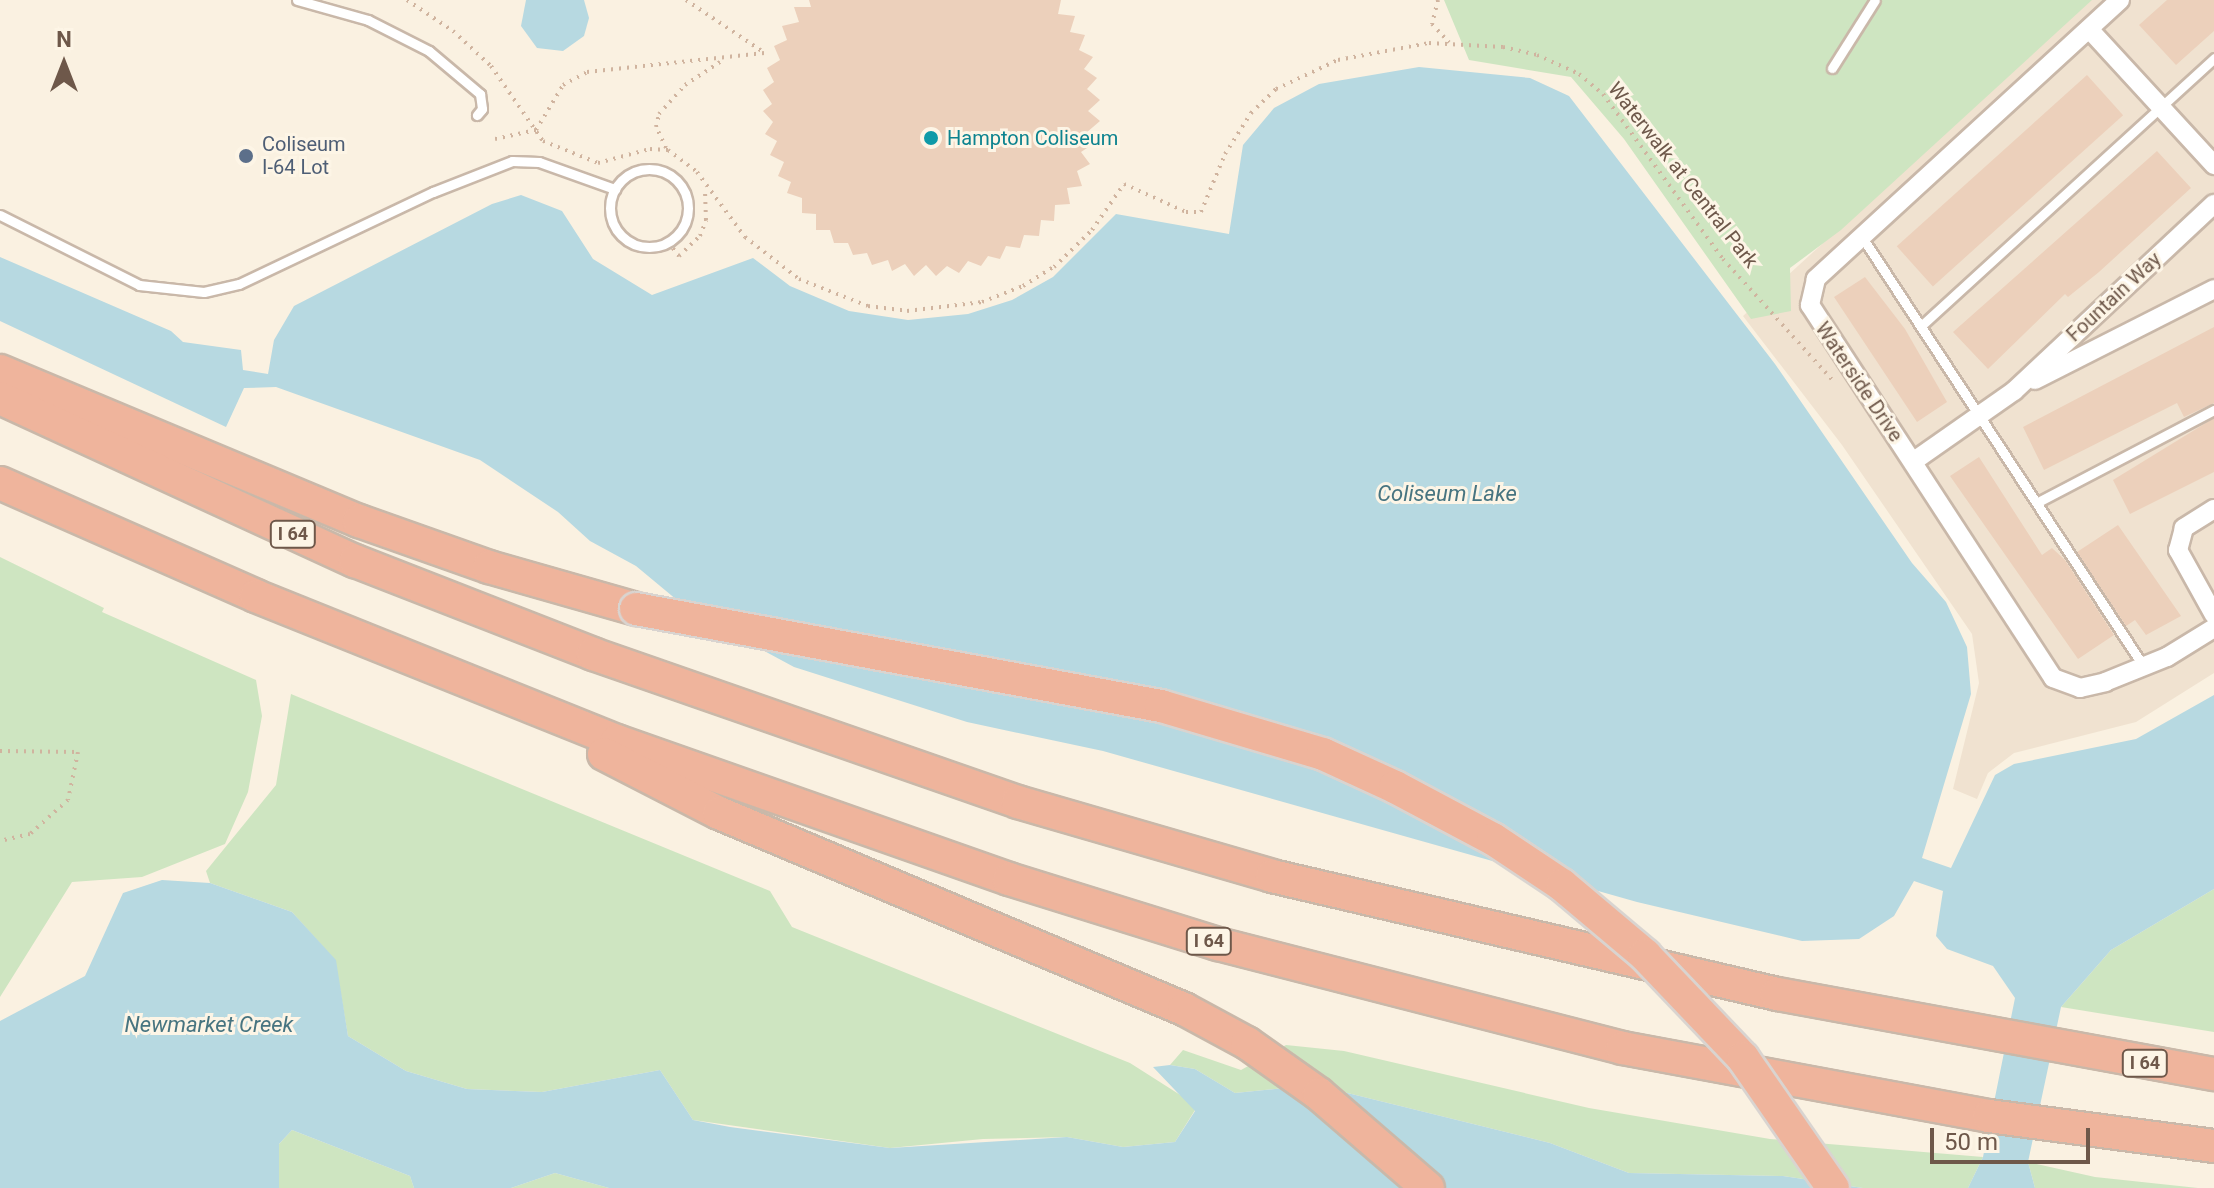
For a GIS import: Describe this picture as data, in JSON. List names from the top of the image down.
{
  "streets": {
    "highway": ["I 64"],
    "street": ["Fountain Way", "Waterside Drive"],
    "path": ["Waterwalk at Central Park"]
  },
  "crossings": [
    ["Fountain Way", "Waterside Drive"]
  ],
  "water": ["Coliseum Lake", "Newmarket Creek"],
  "places": ["Hampton Coliseum", "Coliseum I-64 Lot"],
  "scale_bar": "50 m",
  "north": "top"
}
